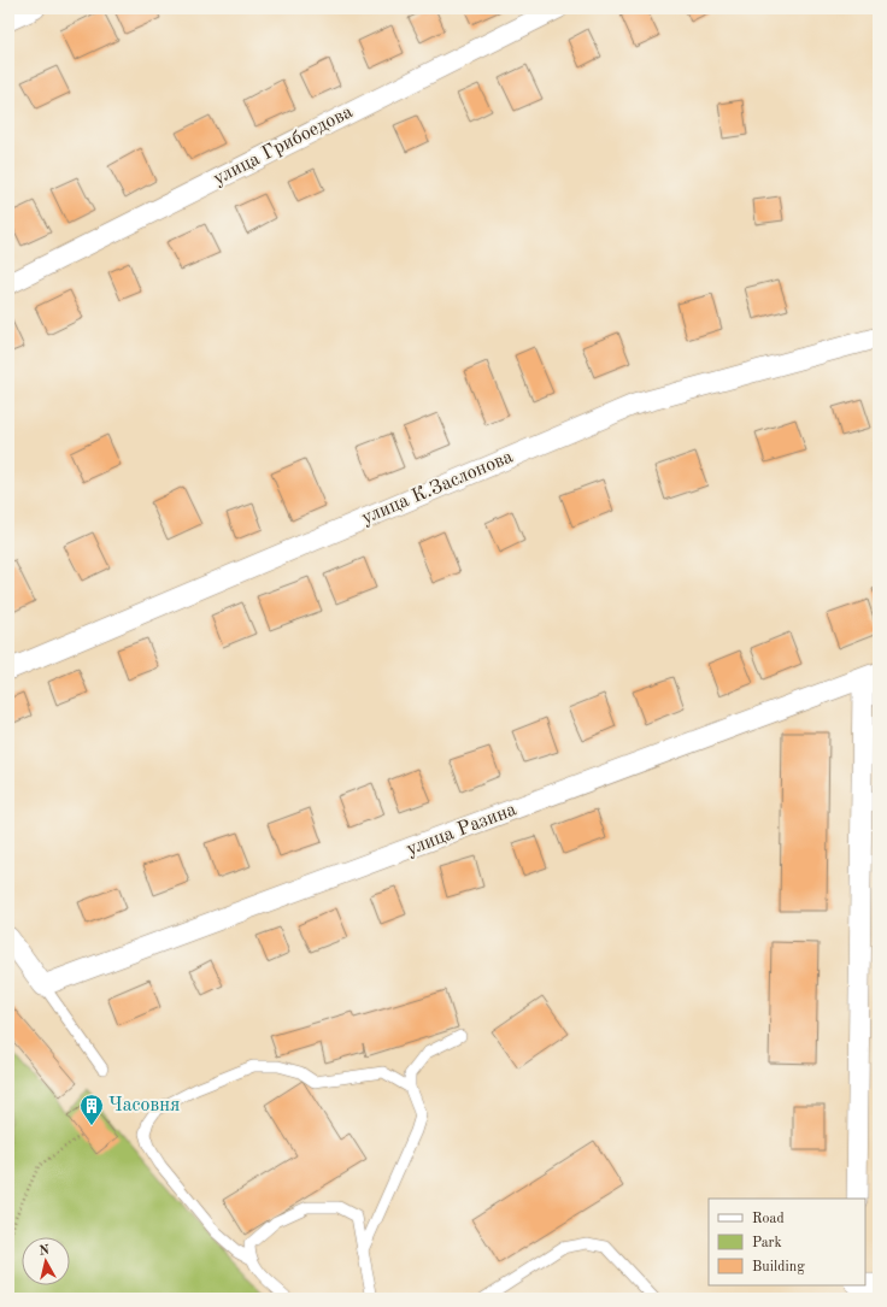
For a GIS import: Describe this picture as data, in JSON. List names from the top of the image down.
{
  "streets": {
    "street": ["улица Грибоедова", "улица К.Заслонова", "улица Разина"]
  },
  "places": {
    "building": ["Часовня"]
  },
  "legend": ["Road", "Park", "Building"],
  "north": "top"
}
